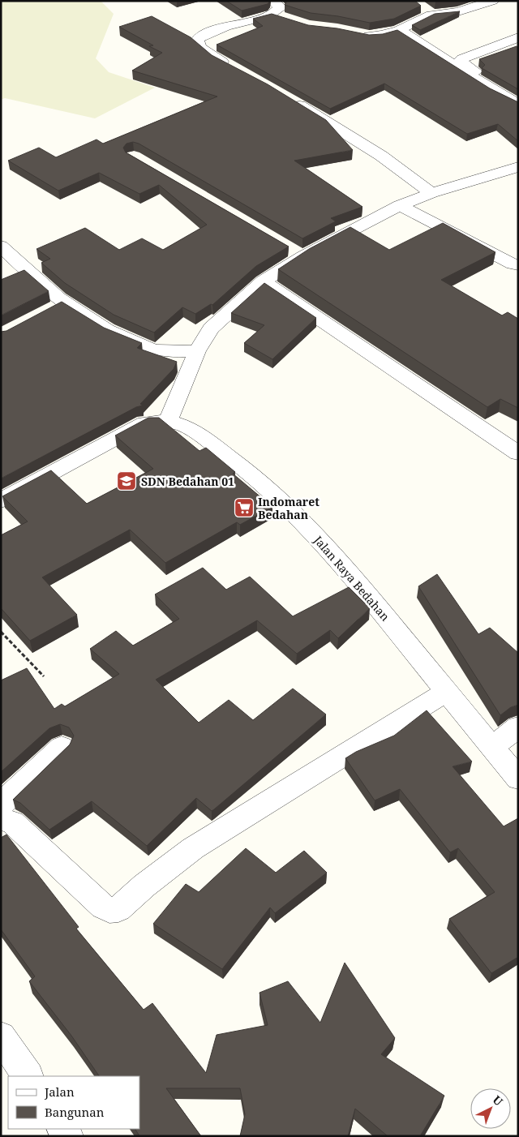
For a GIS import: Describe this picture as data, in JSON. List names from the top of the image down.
{
  "streets": {
    "street": ["Jalan Raya Bedahan"]
  },
  "places": {
    "school or university": ["SDN Bedahan 01"],
    "supermarket": ["Indomaret Bedahan"]
  },
  "legend": ["Jalan", "Bangunan"],
  "north": "top right"
}
